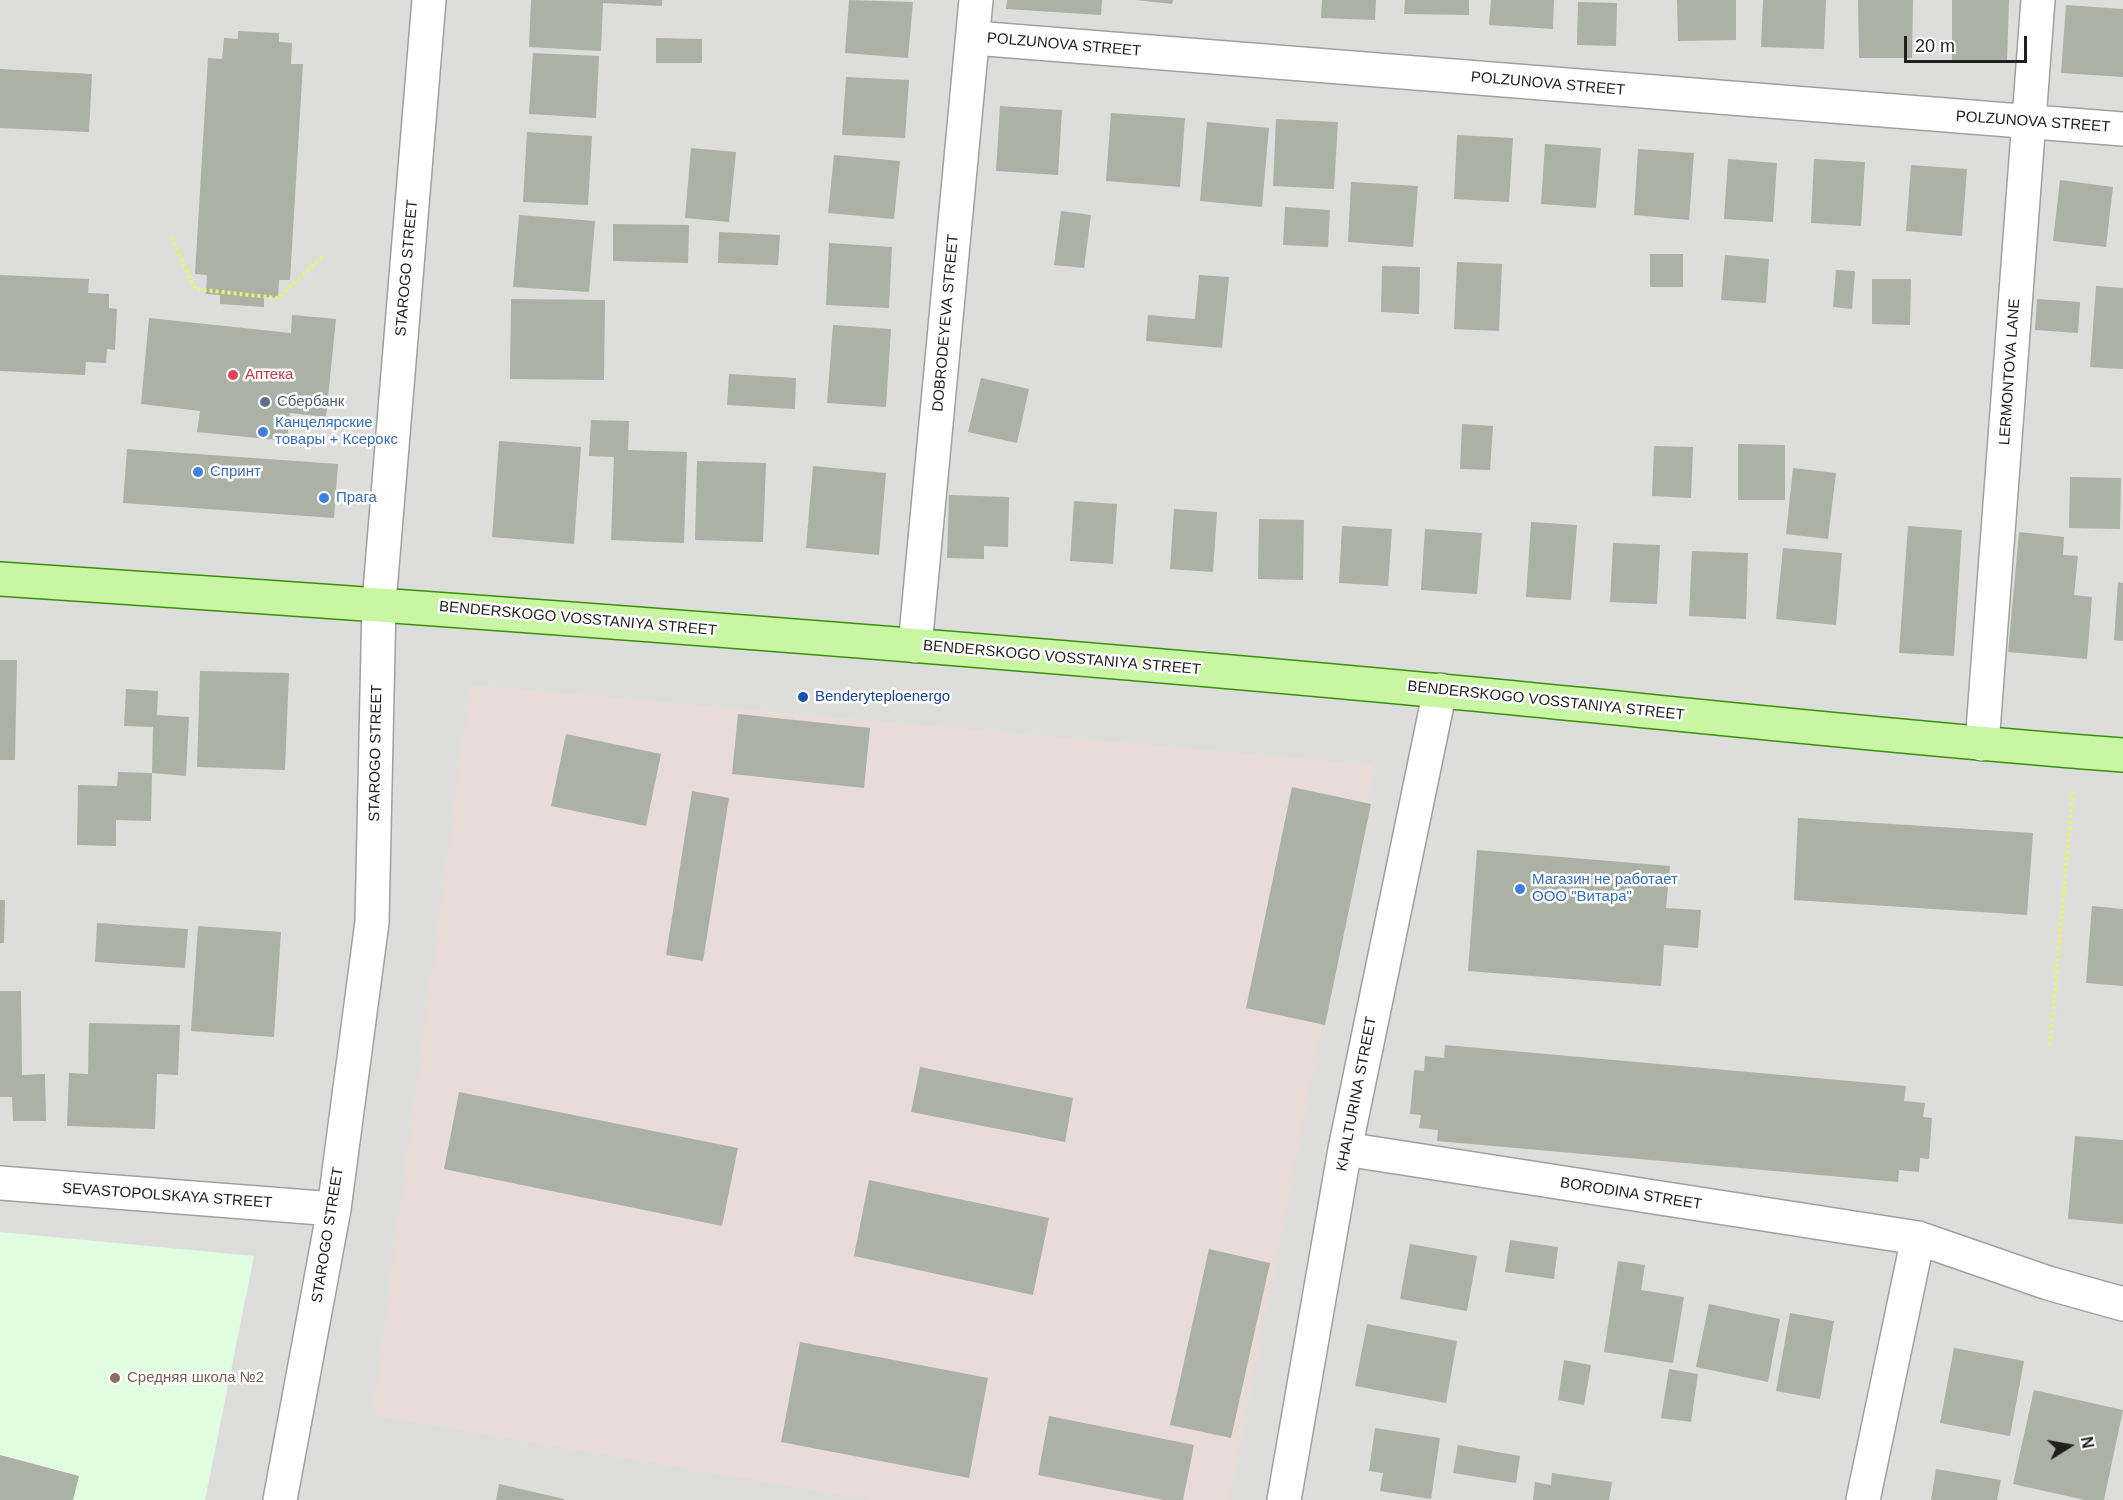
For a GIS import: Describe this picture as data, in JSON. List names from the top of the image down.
{
  "streets": {
    "main road": ["BENDERSKOGO VOSSTANIYA STREET"],
    "street": [
      "POLZUNOVA STREET",
      "STAROGO STREET",
      "DOBRODEYEVA STREET",
      "LERMONTOVA LANE",
      "KHALTURINA STREET",
      "BORODINA STREET",
      "SEVASTOPOLSKAYA STREET"
    ]
  },
  "crossings": [
    ["POLZUNOVA STREET", "DOBRODEYEVA STREET"],
    ["POLZUNOVA STREET", "LERMONTOVA LANE"],
    ["STAROGO STREET", "BENDERSKOGO VOSSTANIYA STREET"],
    ["STAROGO STREET", "SEVASTOPOLSKAYA STREET"],
    ["DOBRODEYEVA STREET", "BENDERSKOGO VOSSTANIYA STREET"],
    ["LERMONTOVA LANE", "BENDERSKOGO VOSSTANIYA STREET"],
    ["BENDERSKOGO VOSSTANIYA STREET", "KHALTURINA STREET"],
    ["KHALTURINA STREET", "BORODINA STREET"]
  ],
  "places": [
    "Аптека",
    "Сбербанк",
    "Канцелярские товары + Ксерокс",
    "Спринт",
    "Прага",
    "Benderyteploenergo",
    "Магазин не работает ООО \"Витара\"",
    "Средняя школа №2"
  ],
  "scale_bar": "20 m",
  "north": "right"
}
